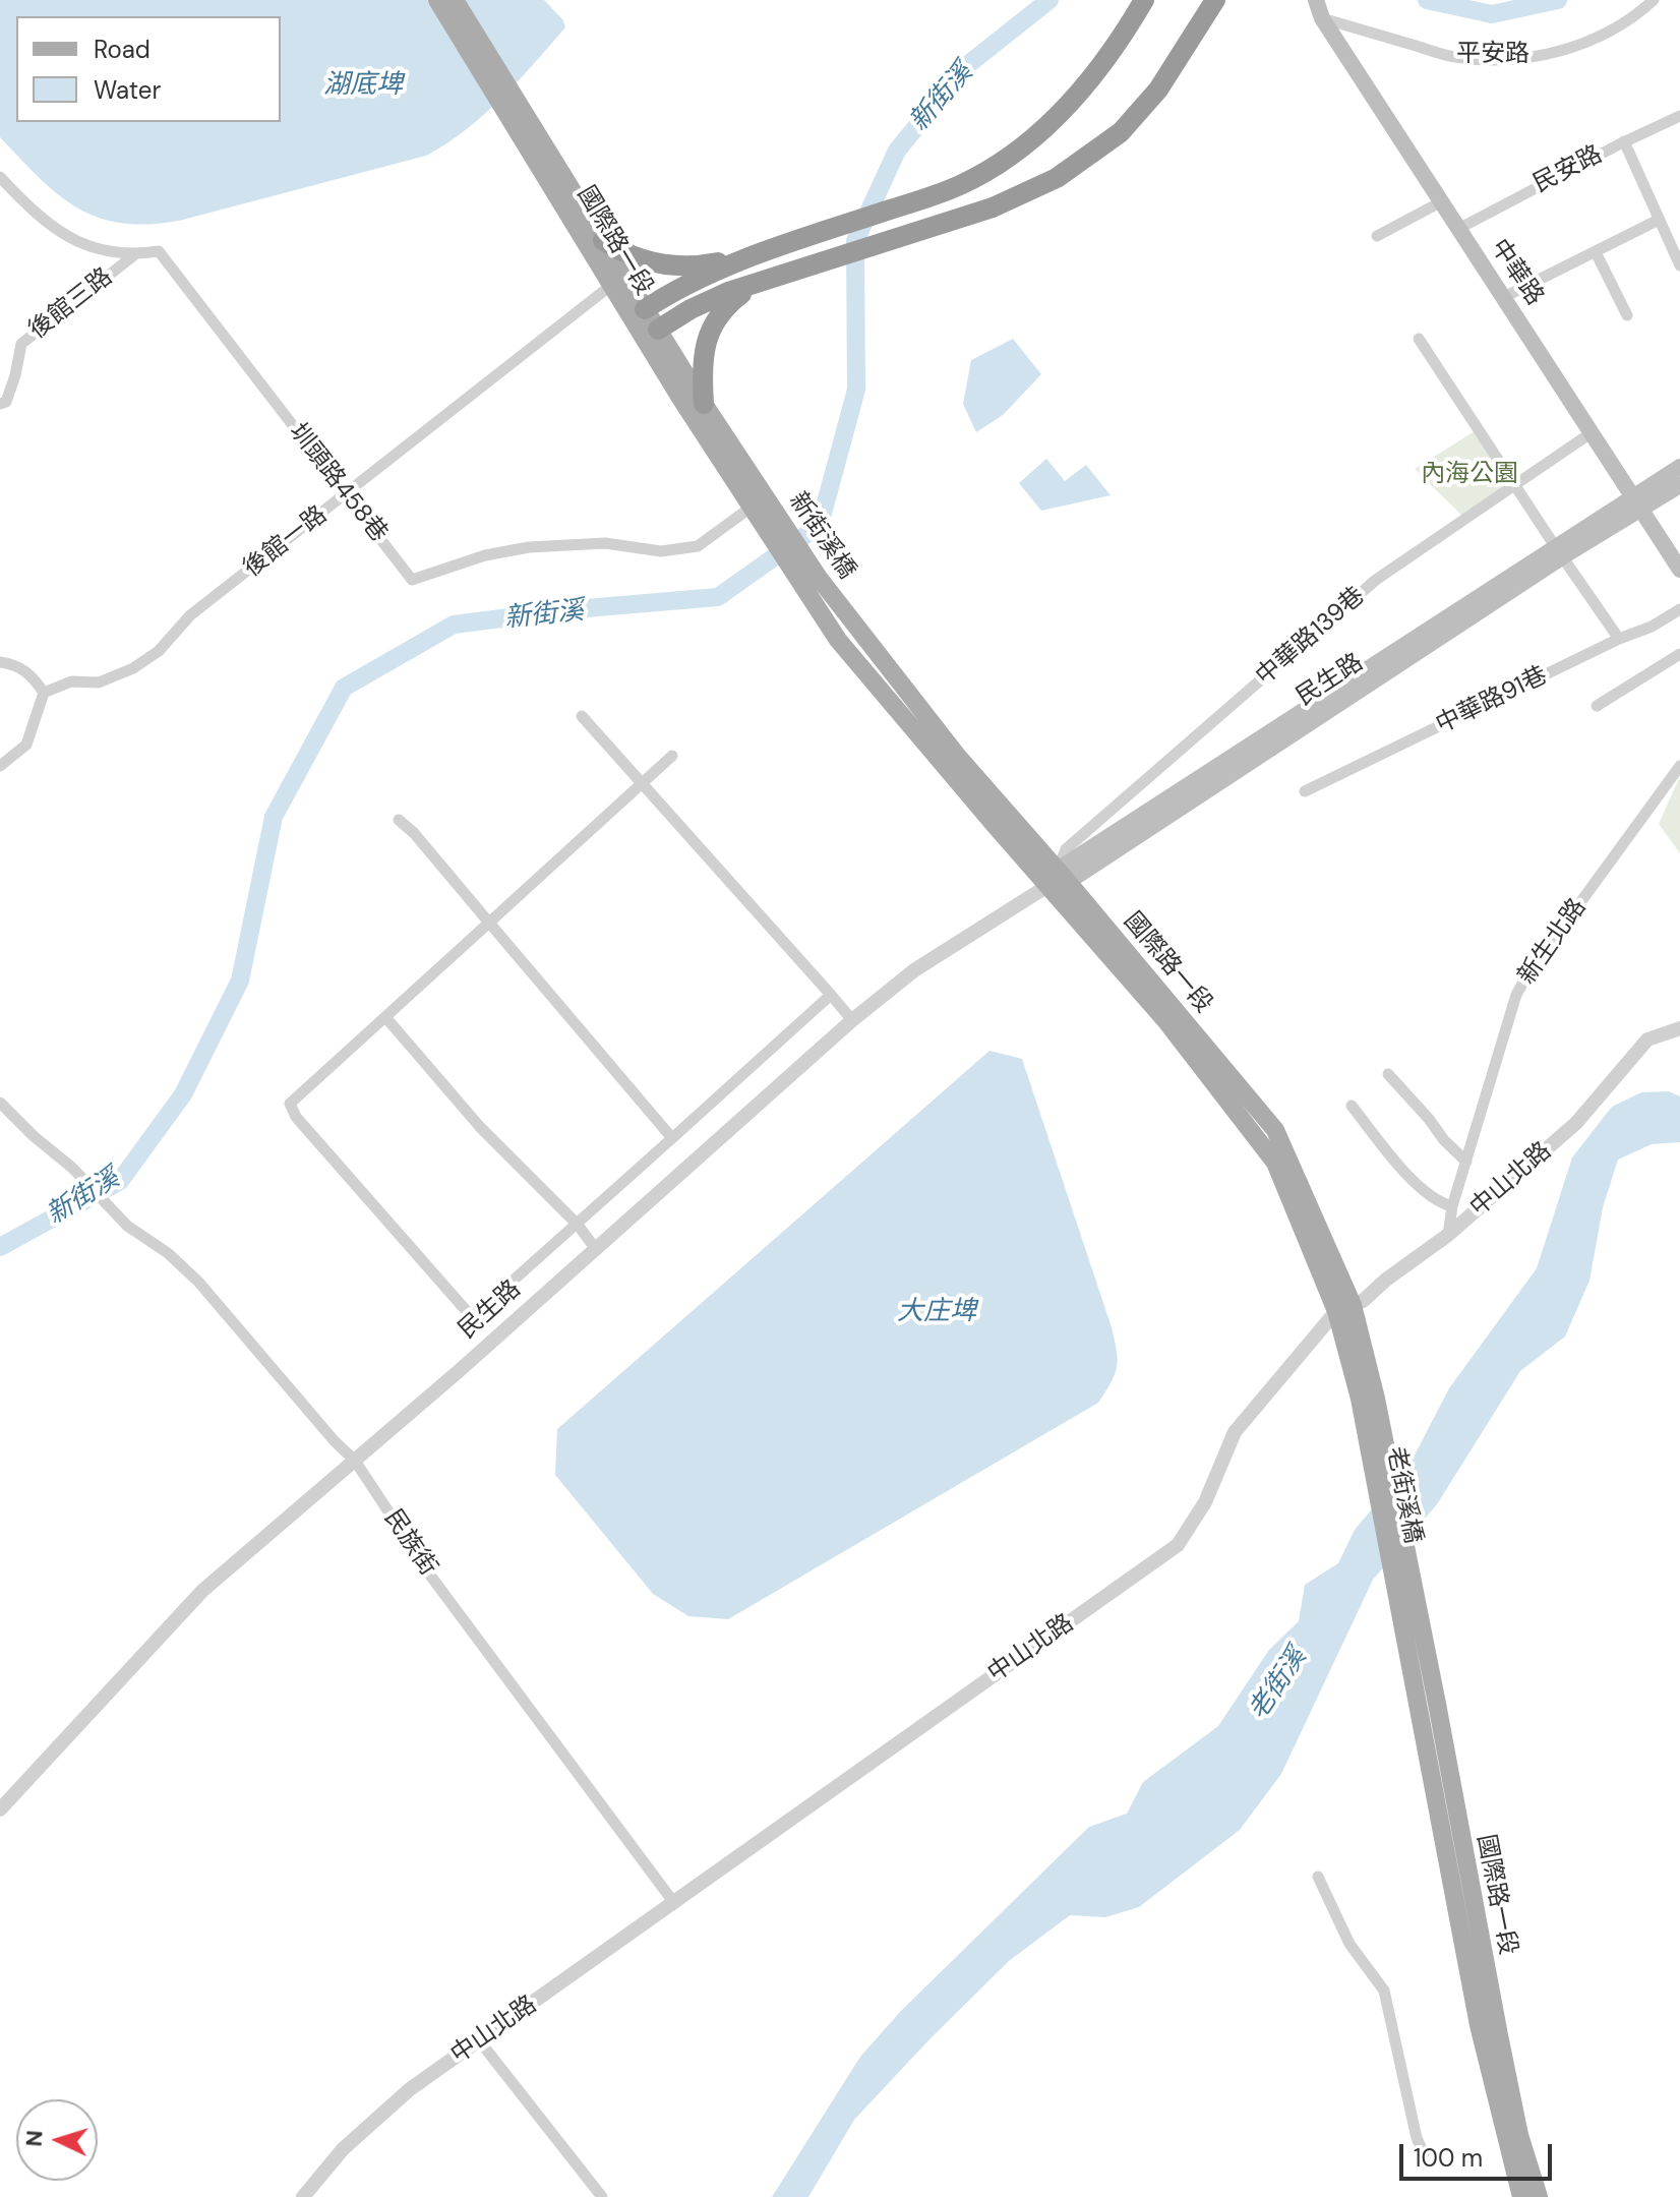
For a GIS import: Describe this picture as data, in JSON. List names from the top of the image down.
{
  "streets": {
    "main road": [
      "國際路一段",
      "中華路",
      "新街溪橋",
      "民生路",
      "老街溪橋"
    ],
    "street": [
      "平安路",
      "民安路",
      "後館三路",
      "圳頭路458巷",
      "後館一路",
      "中華路139巷",
      "中華路91巷",
      "新生北路",
      "中山北路",
      "民族街"
    ]
  },
  "crossings": [
    ["平安路", "中華路"],
    ["民安路", "中華路"],
    ["國際路一段", "圳頭路458巷"],
    ["國際路一段", "新街溪橋"],
    ["國際路一段", "後館一路"],
    ["國際路一段", "中華路139巷"],
    ["國際路一段", "民生路"],
    ["國際路一段", "中山北路"],
    ["國際路一段", "老街溪橋"],
    ["中華路", "中華路139巷"],
    ["中華路", "民生路"],
    ["後館三路", "圳頭路458巷"],
    ["圳頭路458巷", "新街溪橋"],
    ["圳頭路458巷", "後館一路"],
    ["中華路139巷", "民生路"],
    ["民生路", "民族街"],
    ["新生北路", "中山北路"],
    ["中山北路", "民族街"]
  ],
  "water": [
    "湖底埤",
    "新街溪",
    "大庄埤",
    "老街溪"
  ],
  "parks": ["內海公園"],
  "legend": ["Road", "Water"],
  "scale_bar": "100 m",
  "north": "left"
}
